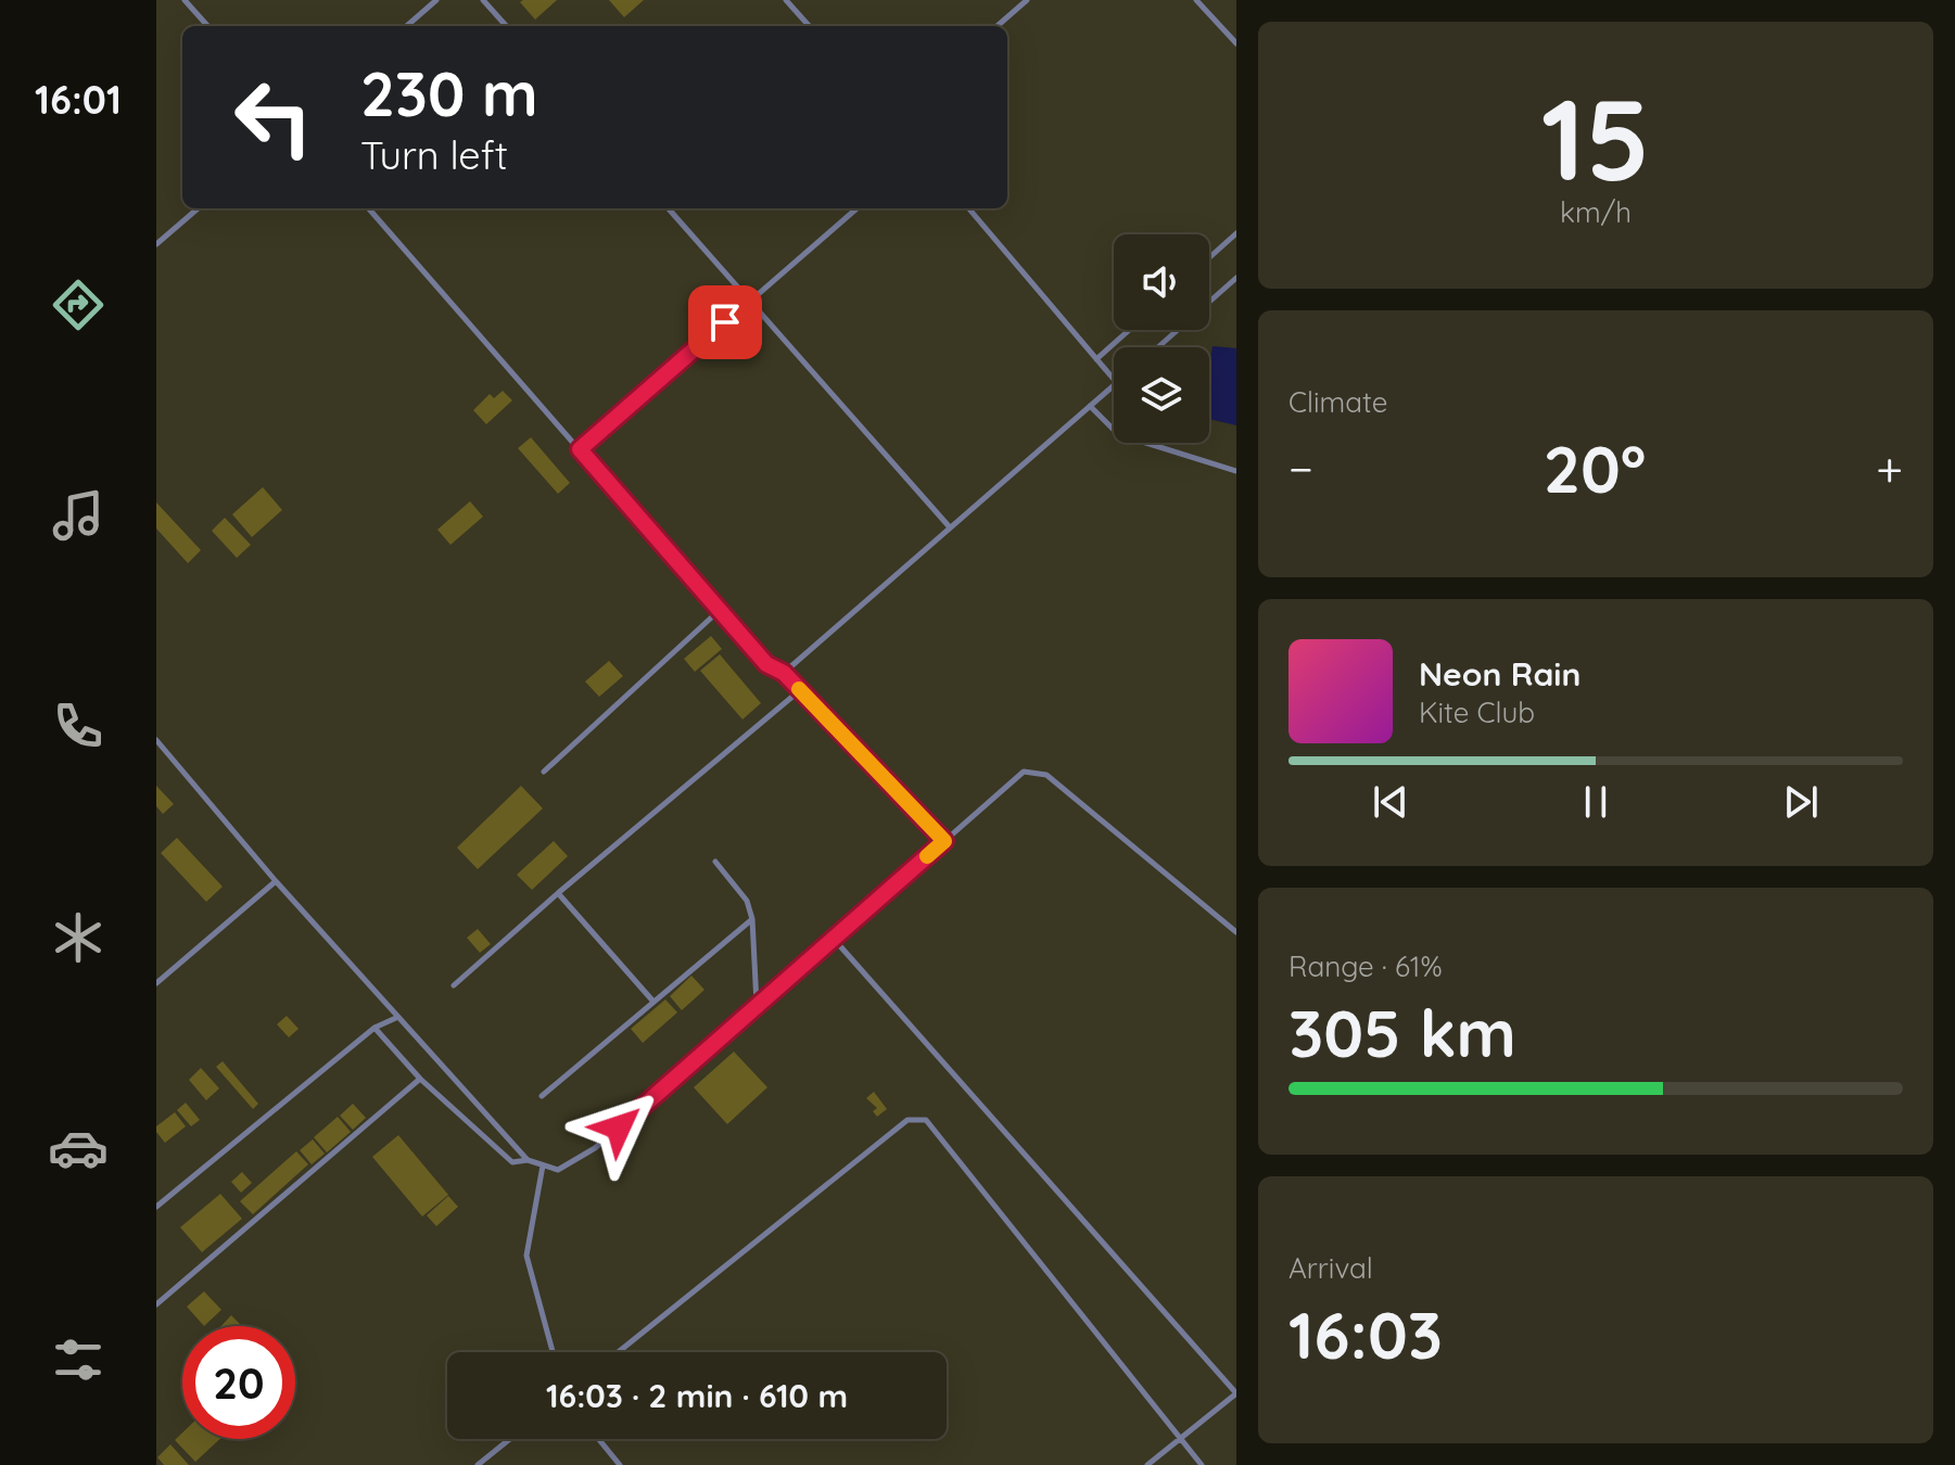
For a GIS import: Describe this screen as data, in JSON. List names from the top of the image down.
{
  "page": {
    "tabs": "16:01",
    "tile": [
      ["15", "km/h"],
      "Climate",
      ["Range · 61%", "305 km"],
      ["Arrival", "16:03"]
    ],
    "turn": ["230 m", "Turn left"],
    "heat": ["−", "20°", "+"],
    "song": ["Neon Rain", "Kite Club"],
    "limit": "20",
    "trip": "16:03 · 2 min · 610 m"
  }
}
